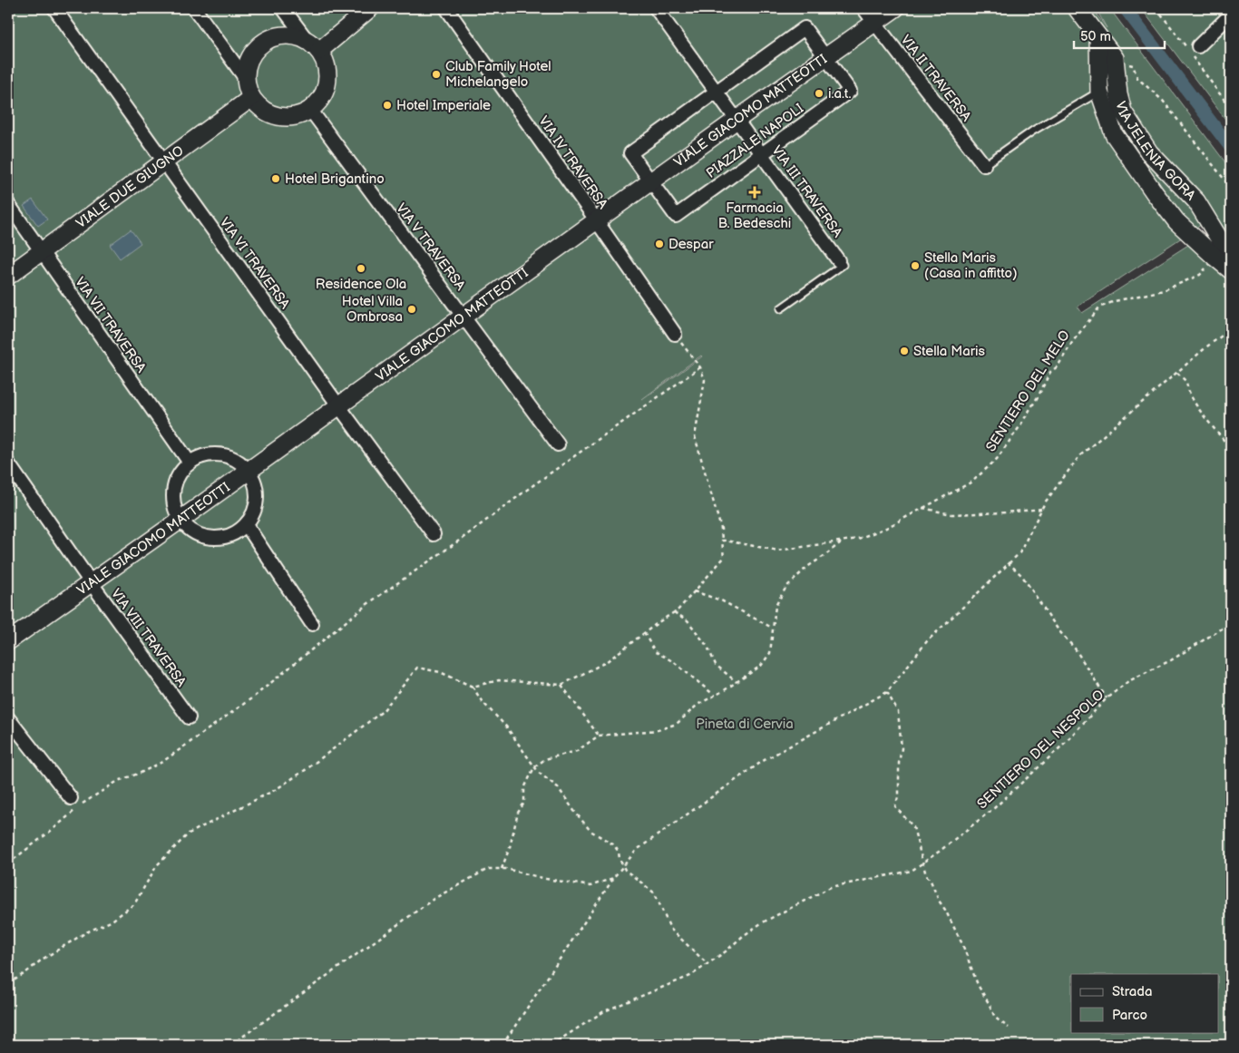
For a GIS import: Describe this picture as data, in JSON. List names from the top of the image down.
{
  "streets": {
    "street": [
      "VIA II TRAVERSA",
      "VIALE GIACOMO MATTEOTTI",
      "PIAZZALE NAPOLI",
      "VIA JELENIA GORA",
      "VIA IV TRAVERSA",
      "VIALE DUE GIUGNO",
      "VIA III TRAVERSA",
      "VIA V TRAVERSA",
      "VIA VI TRAVERSA",
      "VIA VII TRAVERSA",
      "VIA VIII TRAVERSA"
    ],
    "path": ["SENTIERO DEL MELO", "SENTIERO DEL NESPOLO"]
  },
  "crossings": [
    ["VIA II TRAVERSA", "VIALE GIACOMO MATTEOTTI"],
    ["VIALE GIACOMO MATTEOTTI", "PIAZZALE NAPOLI"],
    ["VIALE GIACOMO MATTEOTTI", "VIA IV TRAVERSA"],
    ["VIALE GIACOMO MATTEOTTI", "VIA III TRAVERSA"],
    ["VIALE GIACOMO MATTEOTTI", "VIA V TRAVERSA"],
    ["VIALE GIACOMO MATTEOTTI", "VIA VI TRAVERSA"],
    ["VIALE GIACOMO MATTEOTTI", "VIA VIII TRAVERSA"],
    ["PIAZZALE NAPOLI", "VIA III TRAVERSA"],
    ["VIA JELENIA GORA", "SENTIERO DEL MELO"],
    ["VIALE DUE GIUGNO", "VIA V TRAVERSA"],
    ["VIALE DUE GIUGNO", "VIA VI TRAVERSA"],
    ["VIALE DUE GIUGNO", "VIA VII TRAVERSA"]
  ],
  "parks": ["Pineta di Cervia"],
  "places": {
    "other": [
      "Club Family Hotel Michelangelo",
      "i.a.t.",
      "Hotel Imperiale",
      "Hotel Brigantino",
      "Despar",
      "Stella Maris (Casa in affitto)",
      "Residence Ola",
      "Hotel Villa Ombrosa",
      "Stella Maris"
    ],
    "health": ["Farmacia B. Bedeschi"]
  },
  "legend": ["Strada", "Parco"],
  "scale_bar": "50 m"
}
